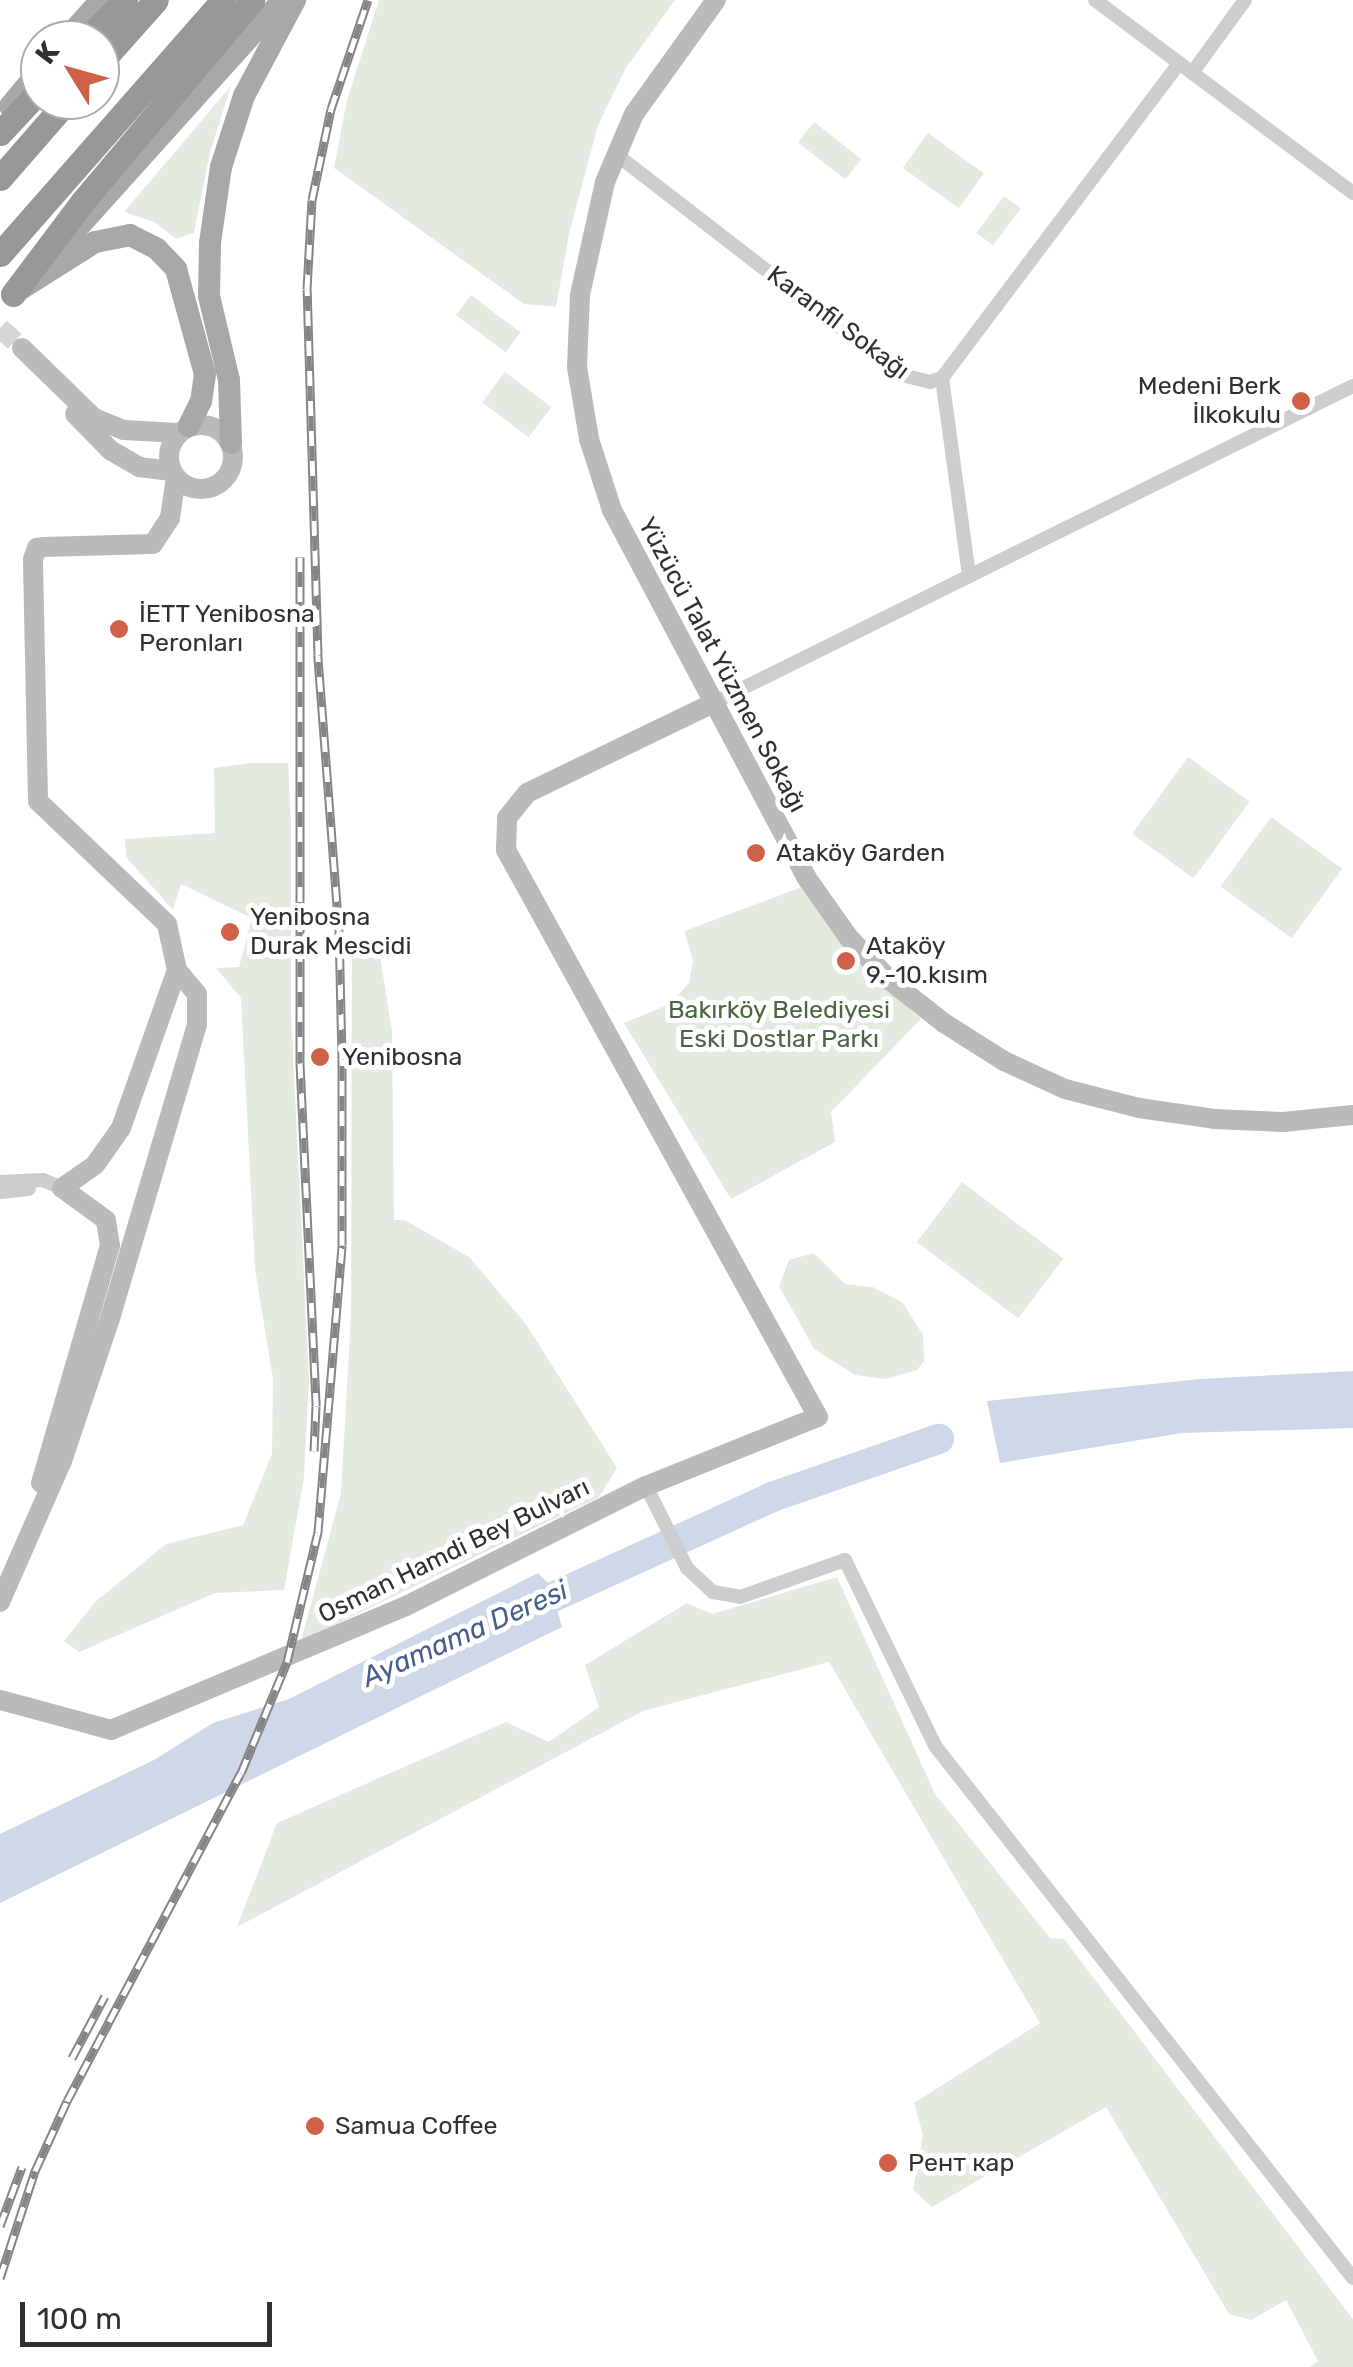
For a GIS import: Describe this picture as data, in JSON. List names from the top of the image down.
{
  "streets": {
    "street": ["Karanfil Sokağı", "Yüzücü Talat Yüzmen Sokağı", "Osman Hamdi Bey Bulvarı"]
  },
  "crossings": [
    ["Karanfil Sokağı", "Yüzücü Talat Yüzmen Sokağı"],
    ["Yüzücü Talat Yüzmen Sokağı", "Osman Hamdi Bey Bulvarı"]
  ],
  "water": ["Ayamama Deresi"],
  "parks": ["Bakırköy Belediyesi Eski Dostlar Parkı"],
  "places": [
    "Medeni Berk İlkokulu",
    "İETT Yenibosna Peronları",
    "Ataköy Garden",
    "Yenibosna Durak Mescidi",
    "Ataköy 9.-10.kısım",
    "Yenibosna",
    "Samua Coffee",
    "Рент кар"
  ],
  "scale_bar": "100 m",
  "north": "top left"
}
